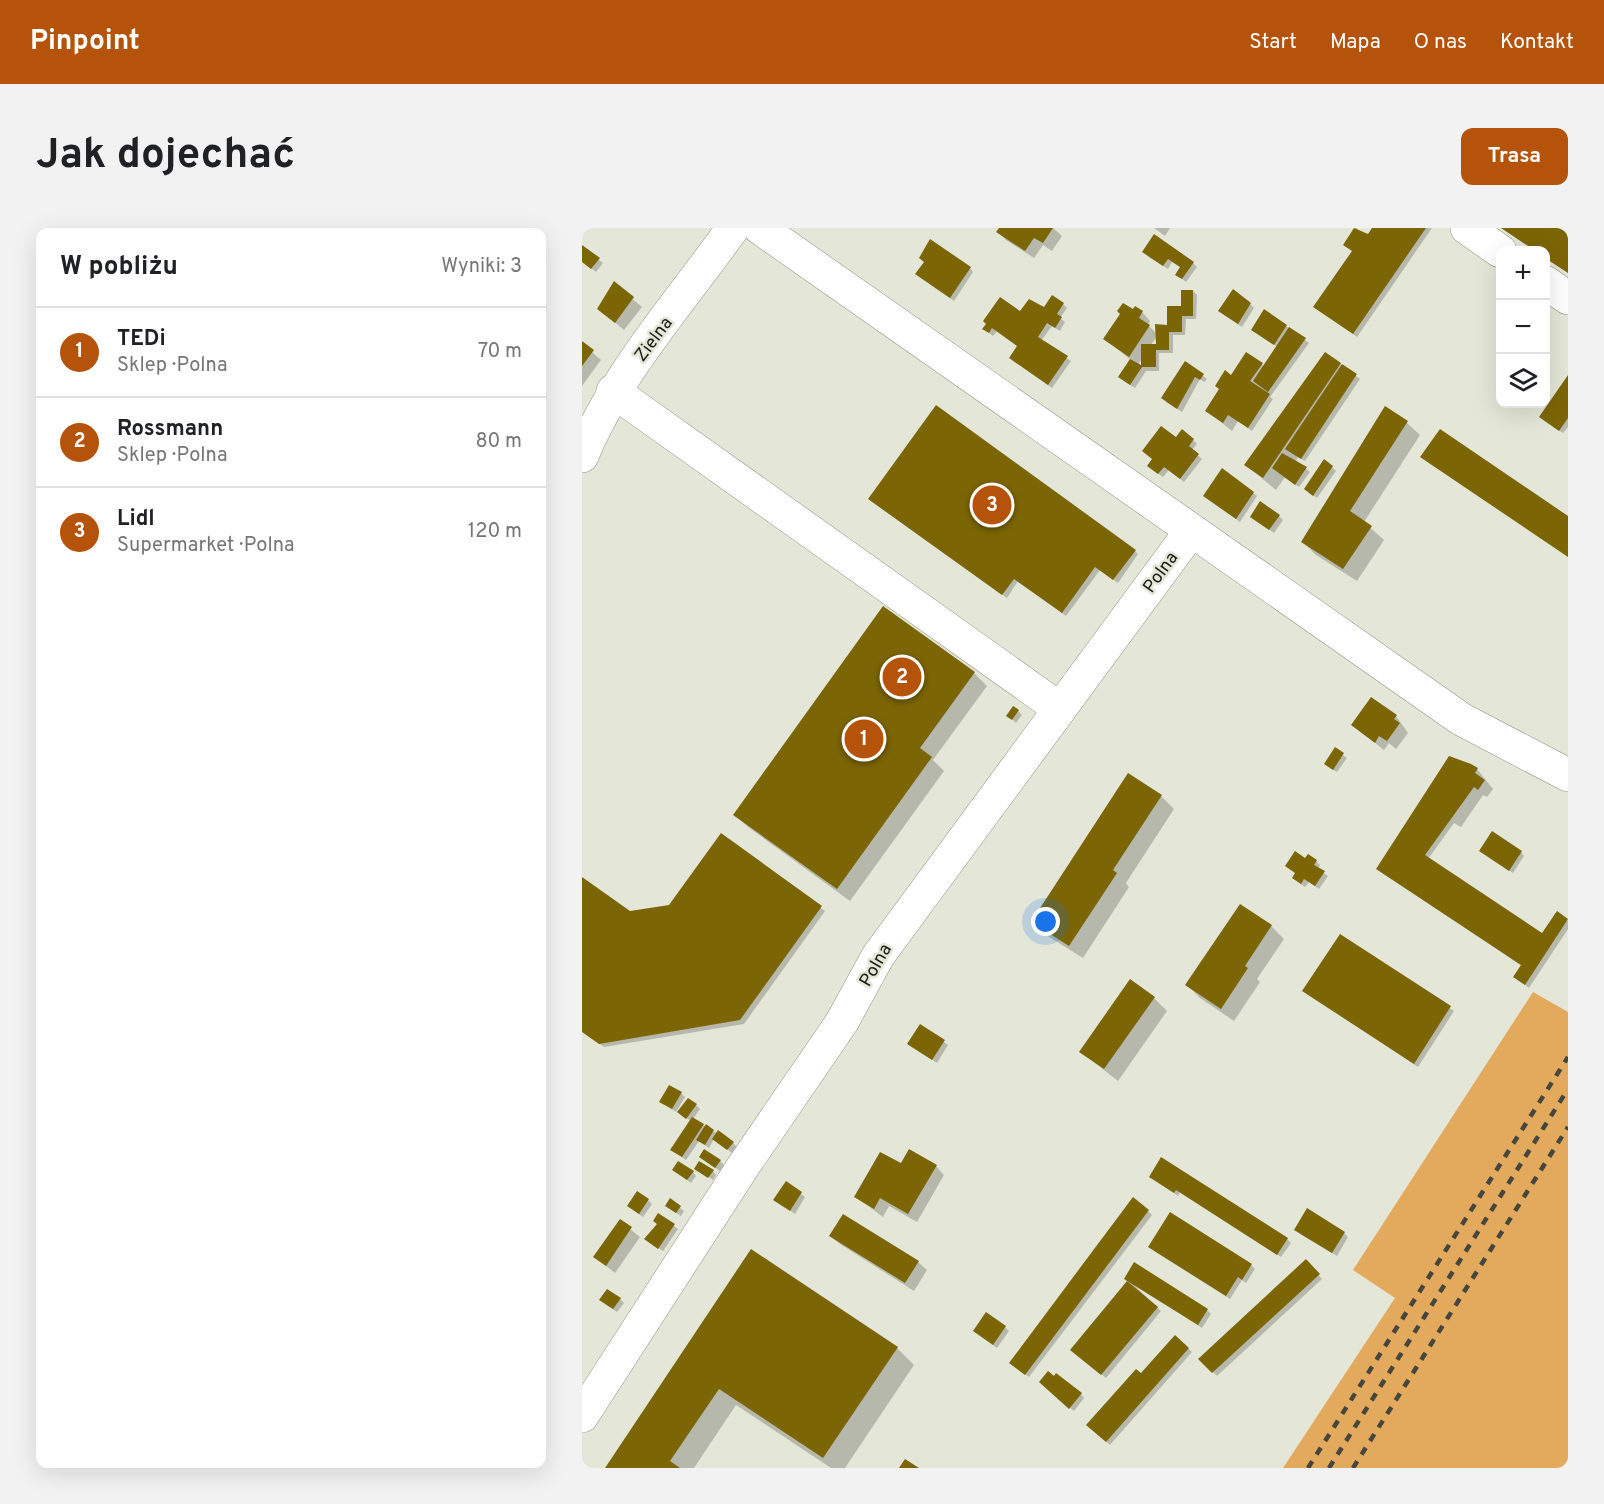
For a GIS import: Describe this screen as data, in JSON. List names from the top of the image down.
{
  "streets": {
    "street": ["Zielna", "Polna"]
  },
  "page": {
    "header": "Pinpoint",
    "nav": [
      "Start",
      "Mapa",
      "O nas",
      "Kontakt"
    ],
    "buttons": "Trasa",
    "title": "Jak dojechać",
    "heading": ["W pobliżu", "Wyniki: 3"],
    "map_buttons": ["+", "−"],
    "list": [
      {
        "mark": "1",
        "name": "TEDi",
        "note": "Sklep · Polna",
        "value": "70 m"
      },
      {
        "mark": "2",
        "name": "Rossmann",
        "note": "Sklep · Polna",
        "value": "80 m"
      },
      {
        "mark": "3",
        "name": "Lidl",
        "note": "Supermarket · Polna",
        "value": "120 m"
      }
    ],
    "pins": ["3", "2", "1"]
  }
}
